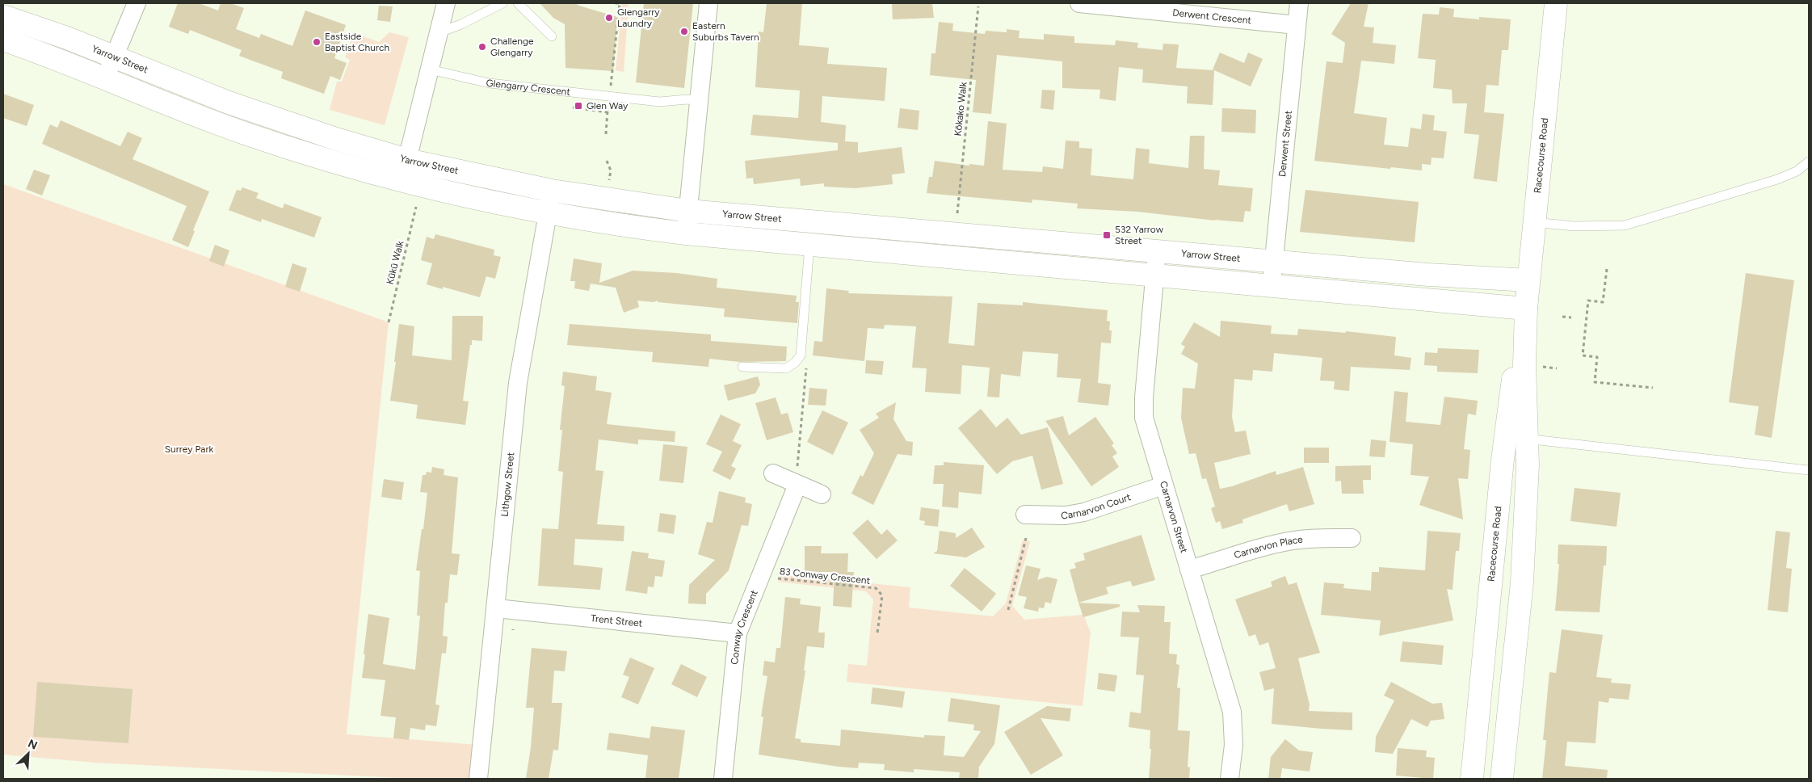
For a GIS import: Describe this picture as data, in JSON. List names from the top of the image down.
{
  "streets": {
    "street": [
      "Derwent Crescent",
      "Yarrow Street",
      "Derwent Street",
      "Racecourse Road",
      "Lithgow Street",
      "Carnarvon Court",
      "Carnarvon Street",
      "Carnarvon Place",
      "Trent Street",
      "Conway Crescent"
    ],
    "lane": ["Glengarry Crescent"],
    "path": ["Kōkako Walk", "Kūkū Walk", "83 Conway Crescent"]
  },
  "crossings": [
    ["Derwent Crescent", "Derwent Street"],
    ["Yarrow Street", "Derwent Street"],
    ["Yarrow Street", "Racecourse Road"],
    ["Yarrow Street", "Lithgow Street"],
    ["Yarrow Street", "Carnarvon Street"],
    ["Lithgow Street", "Trent Street"],
    ["Carnarvon Court", "Carnarvon Street"],
    ["Carnarvon Street", "Carnarvon Place"],
    ["Trent Street", "Conway Crescent"]
  ],
  "parks": ["Surrey Park"],
  "places": {
    "other": [
      "Glengarry Laundry",
      "Eastern Suburbs Tavern",
      "Eastside Baptist Church",
      "Challenge Glengarry"
    ],
    "transit": ["Glen Way", "532 Yarrow Street"]
  },
  "north": "top right"
}
